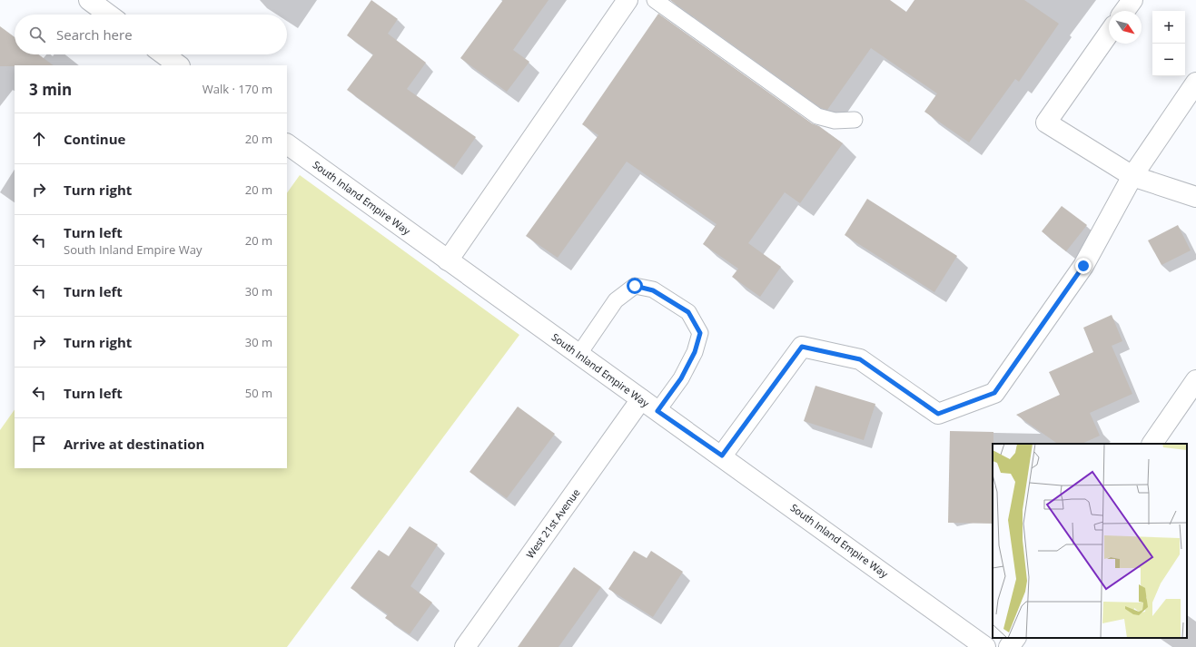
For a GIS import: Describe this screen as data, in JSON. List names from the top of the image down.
{
  "streets": {
    "street": ["South Inland Empire Way", "West 21st Avenue"]
  },
  "crossings": [
    ["South Inland Empire Way", "West 21st Avenue"]
  ],
  "north": "bottom right",
  "page": {
    "map_buttons": ["+", "−"],
    "search": "Search here",
    "heading": ["3 min", "Walk · 170 m"],
    "list": [
      ["Continue", "20 m"],
      ["Turn right", "20 m"],
      ["Turn left", "South Inland Empire Way", "20 m"],
      ["Turn left", "30 m"],
      ["Turn right", "30 m"],
      ["Turn left", "50 m"],
      "Arrive at destination"
    ]
  }
}
